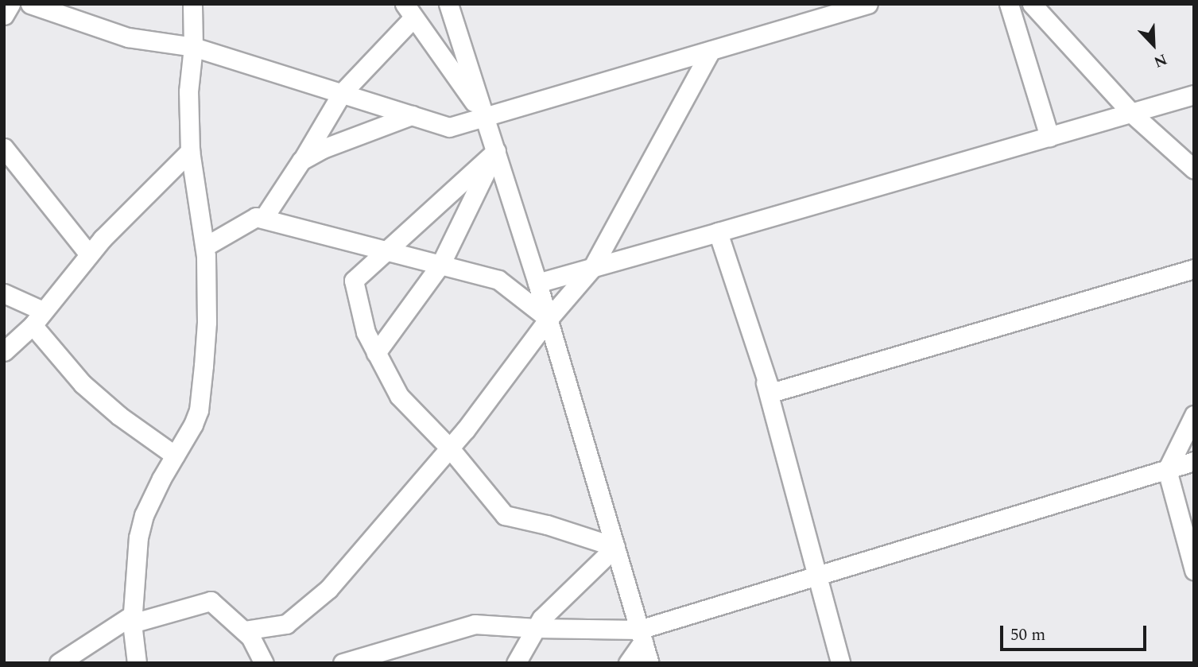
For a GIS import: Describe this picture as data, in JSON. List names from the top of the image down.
{
  "scale_bar": "50 m",
  "north": "bottom right"
}
